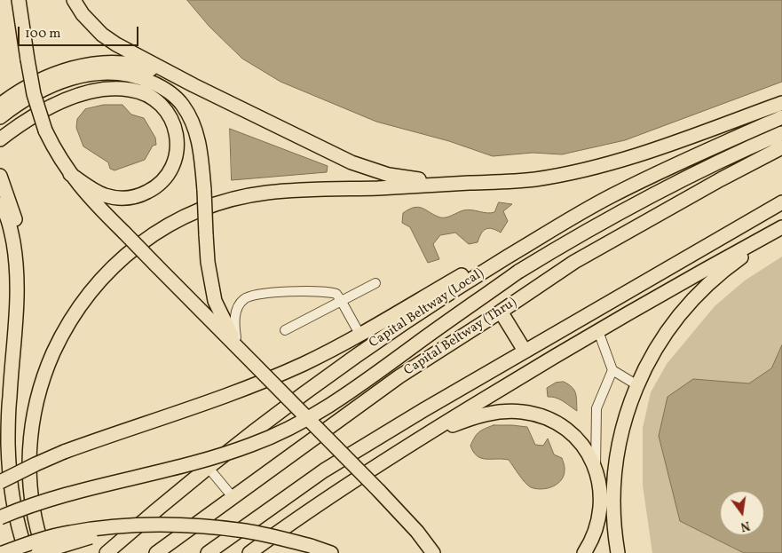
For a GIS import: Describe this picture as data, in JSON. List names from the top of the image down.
{
  "streets": {
    "highway": ["Capital Beltway (Local)", "Capital Beltway (Thru)"]
  },
  "scale_bar": "100 m",
  "north": "bottom"
}
